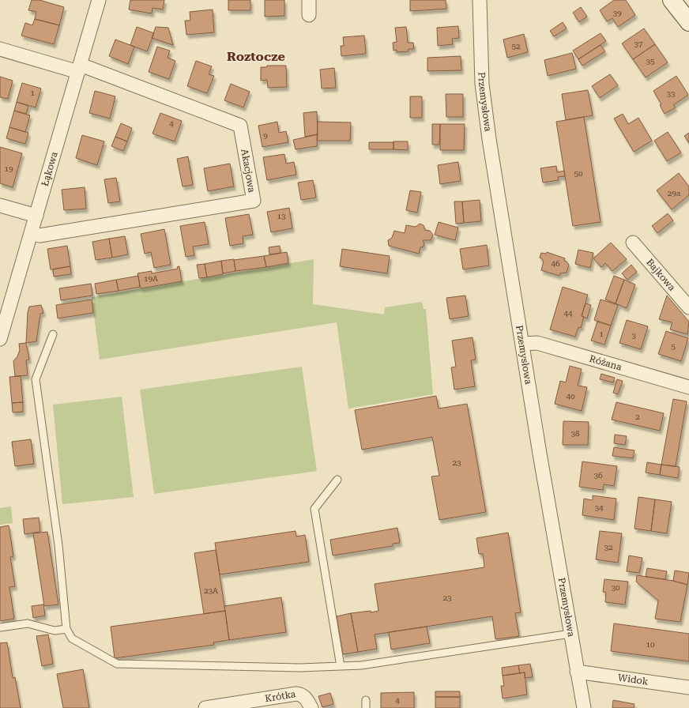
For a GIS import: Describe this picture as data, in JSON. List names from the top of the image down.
{
  "streets": {
    "street": [
      "Przemysłowa",
      "Łąkowa",
      "Akacjowa",
      "Bajkowa",
      "Różana",
      "Widok",
      "Krótka"
    ]
  },
  "crossings": [
    ["Przemysłowa", "Różana"],
    ["Przemysłowa", "Widok"],
    ["Łąkowa", "Akacjowa"]
  ],
  "districts": ["Roztocze"],
  "house_numbers": [
    "39",
    "37",
    "52",
    "35",
    "1",
    "33",
    "4",
    "9",
    "19",
    "50",
    "29a",
    "13",
    "46",
    "19A",
    "44",
    "1",
    "3",
    "5",
    "40",
    "2",
    "38",
    "23",
    "36",
    "34",
    "32",
    "30",
    "23A",
    "23",
    "10",
    "4"
  ]
}
